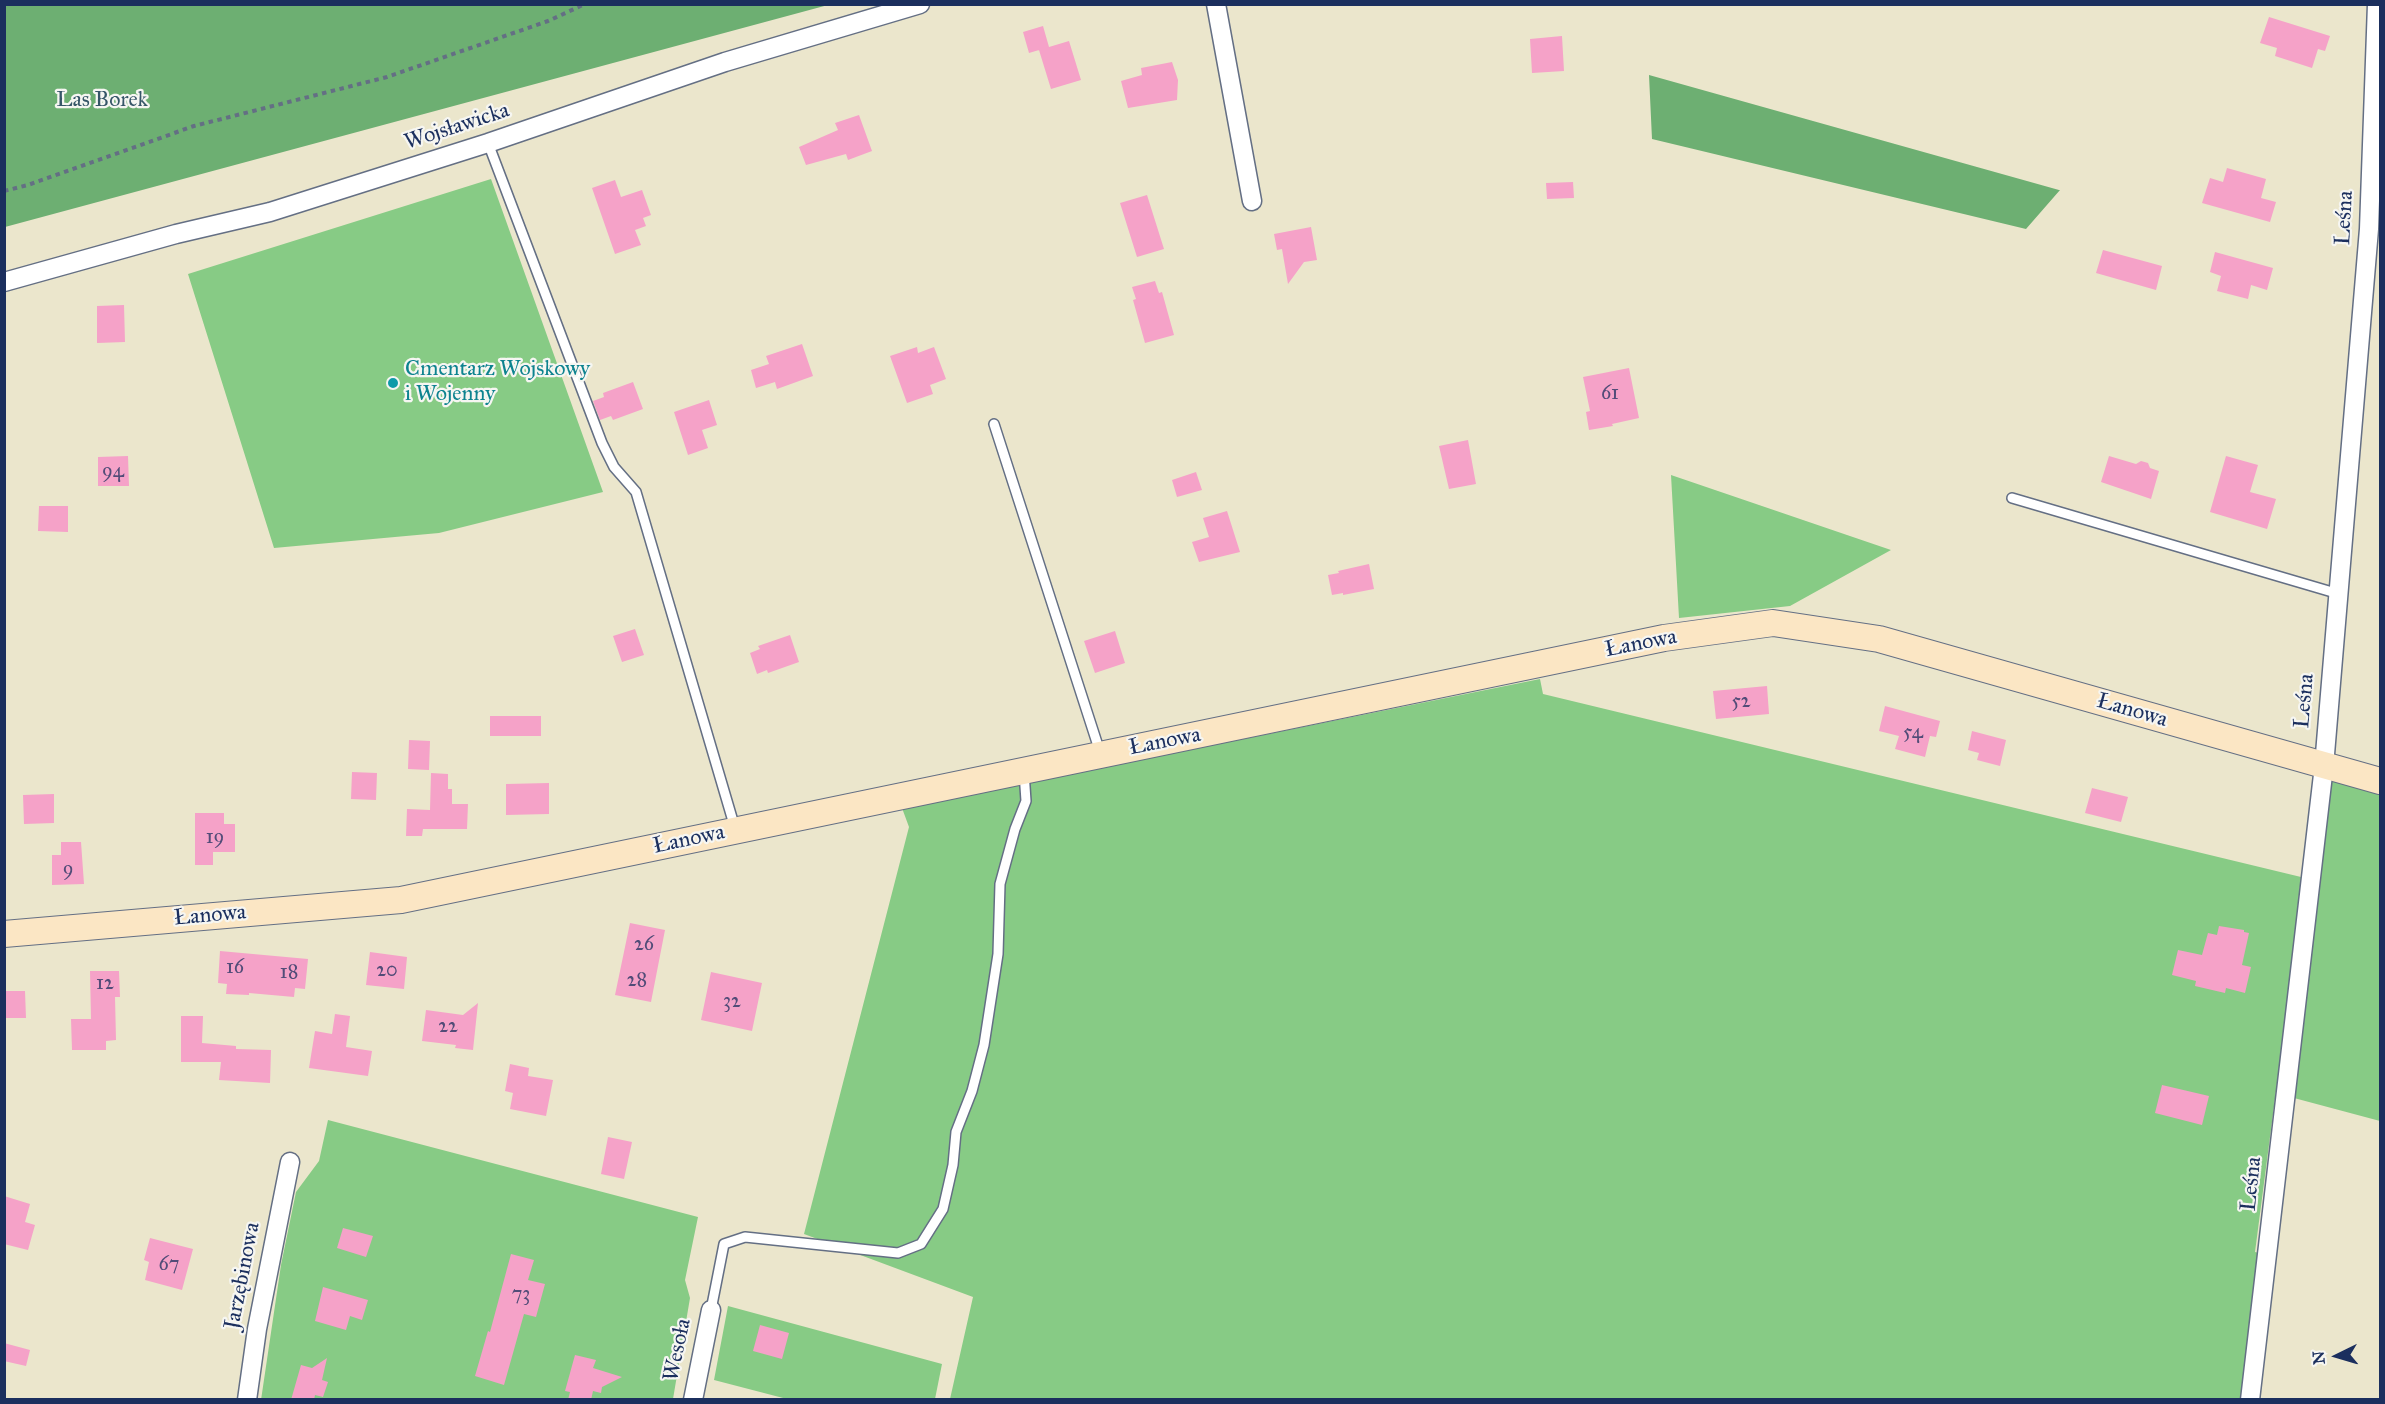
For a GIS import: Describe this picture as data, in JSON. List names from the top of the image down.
{
  "streets": {
    "street": [
      "Wojsławicka",
      "Leśna",
      "Łanowa",
      "Jarzębinowa",
      "Wesoła"
    ]
  },
  "crossings": [
    ["Leśna", "Łanowa"]
  ],
  "parks": ["Las Borek"],
  "places": ["Cmentarz Wojskowy i Wojenny"],
  "house_numbers": [
    "61",
    "94",
    "52",
    "54",
    "19",
    "9",
    "26",
    "16",
    "20",
    "18",
    "28",
    "12",
    "32",
    "22",
    "67",
    "73"
  ],
  "north": "left"
}
